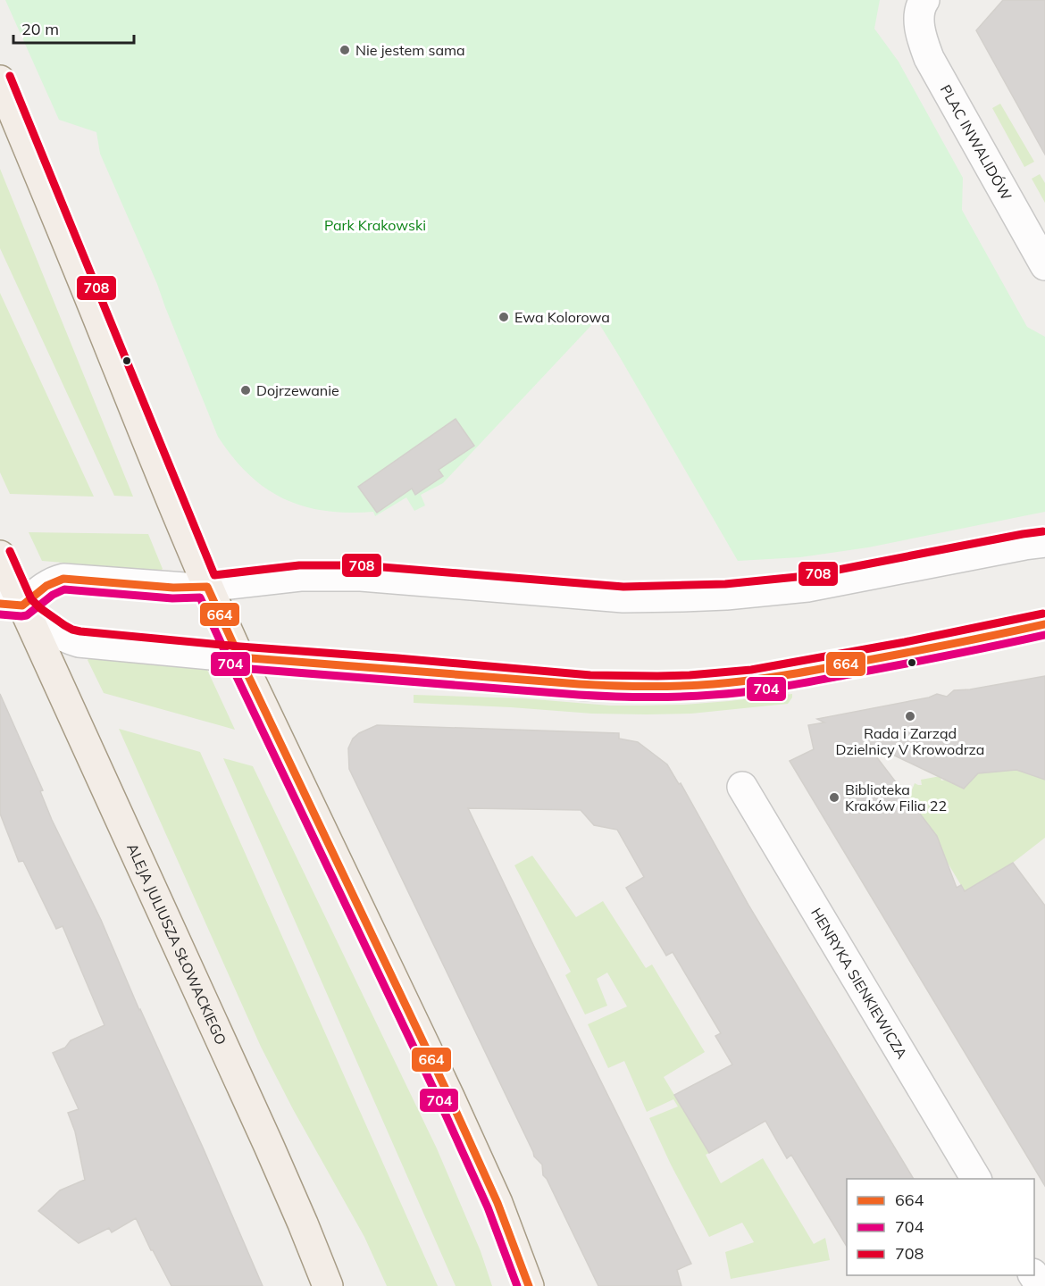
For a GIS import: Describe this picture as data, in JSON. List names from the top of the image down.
{
  "streets": {
    "main road": ["ALEJA JULIUSZA SŁOWACKIEGO"],
    "street": ["PLAC INWALIDÓW", "HENRYKA SIENKIEWICZA"]
  },
  "parks": ["Park Krakowski"],
  "places": [
    "Nie jestem sama",
    "Ewa Kolorowa",
    "Dojrzewanie",
    "Rada i Zarząd Dzielnicy V Krowodrza",
    "Biblioteka Kraków Filia 22"
  ],
  "lines": ["transit line 708", "transit line 664", "transit line 704"],
  "legend": ["664", "704", "708"],
  "scale_bar": "20 m"
}
